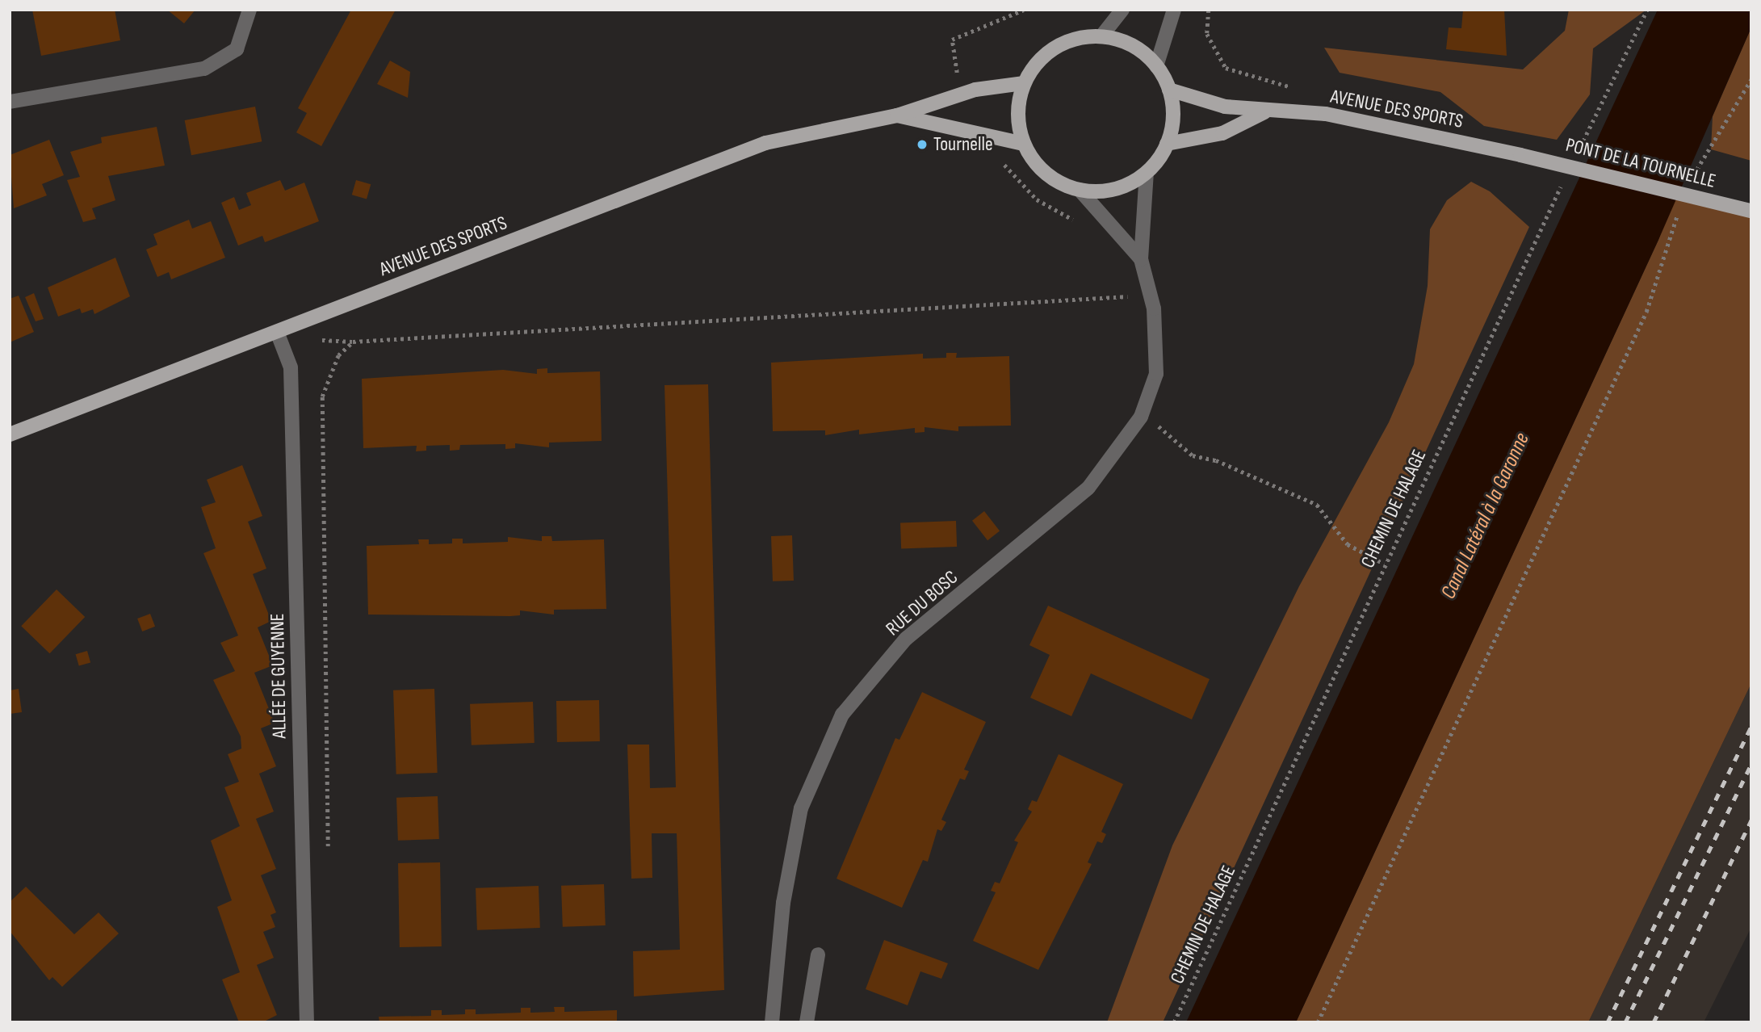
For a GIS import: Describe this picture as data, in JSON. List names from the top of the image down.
{
  "streets": {
    "main road": ["AVENUE DES SPORTS", "PONT DE LA TOURNELLE"],
    "street": ["RUE DU BOSC", "ALLÉE DE GUYENNE"],
    "path": ["CHEMIN DE HALAGE"]
  },
  "crossings": [
    ["AVENUE DES SPORTS", "PONT DE LA TOURNELLE"],
    ["AVENUE DES SPORTS", "RUE DU BOSC"],
    ["AVENUE DES SPORTS", "ALLÉE DE GUYENNE"]
  ],
  "water": ["Canal Latéral à la Garonne"],
  "places": ["Tournelle"]
}
